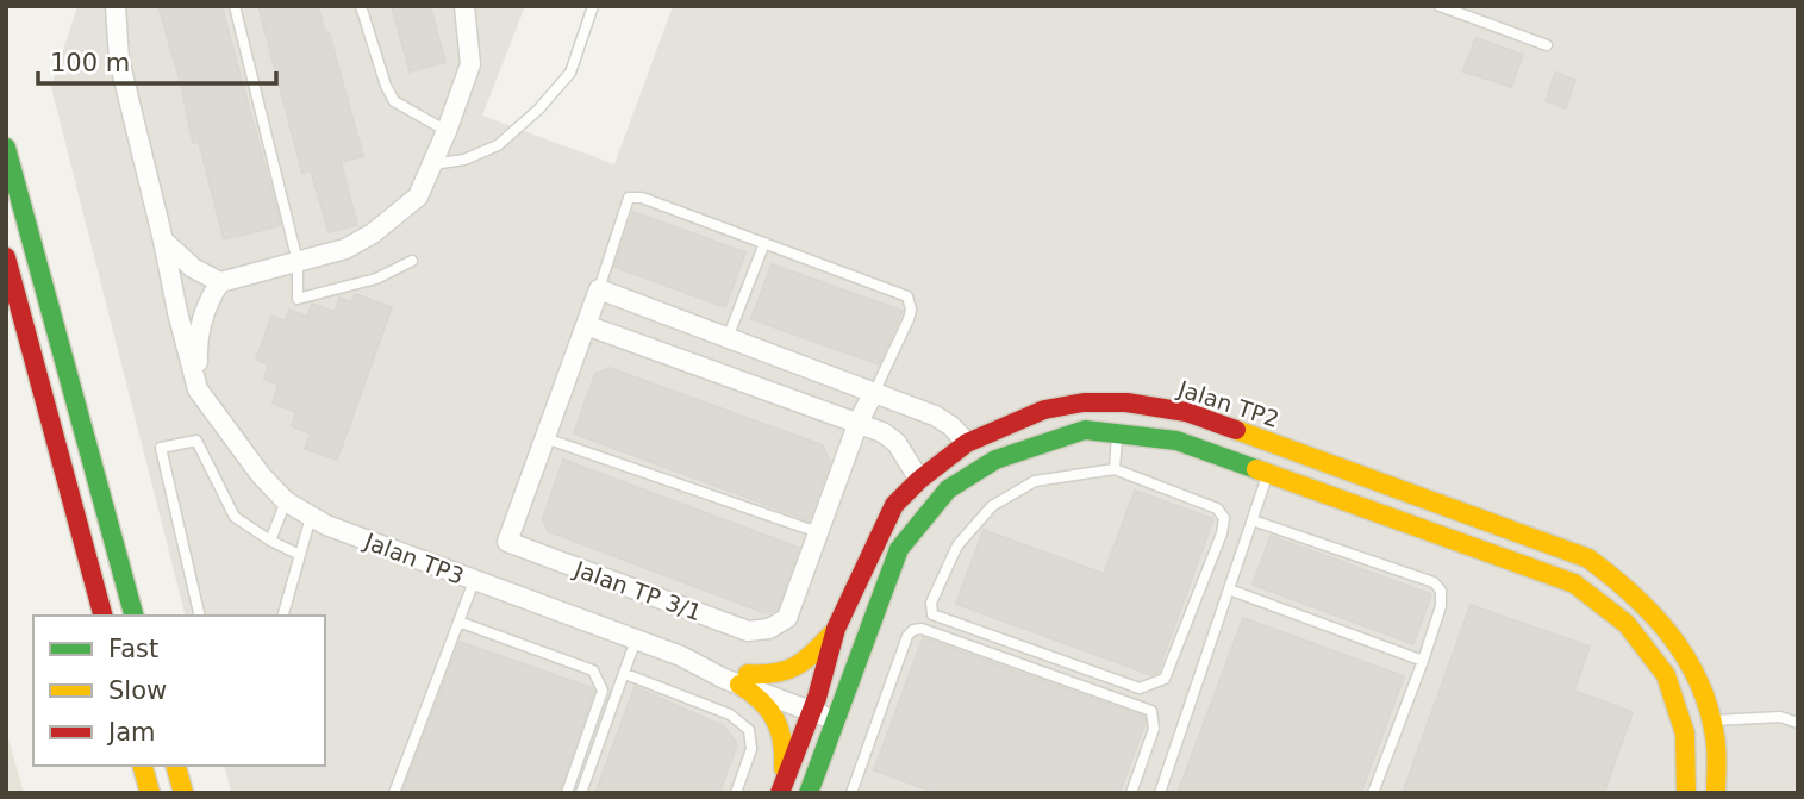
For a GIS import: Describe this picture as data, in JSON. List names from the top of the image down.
{
  "streets": {
    "main road": ["Jalan TP2"],
    "street": ["Jalan TP3", "Jalan TP 3/1"]
  },
  "crossings": [
    ["Jalan TP2", "Jalan TP3"]
  ],
  "legend": ["Fast", "Slow", "Jam"],
  "scale_bar": "100 m"
}
